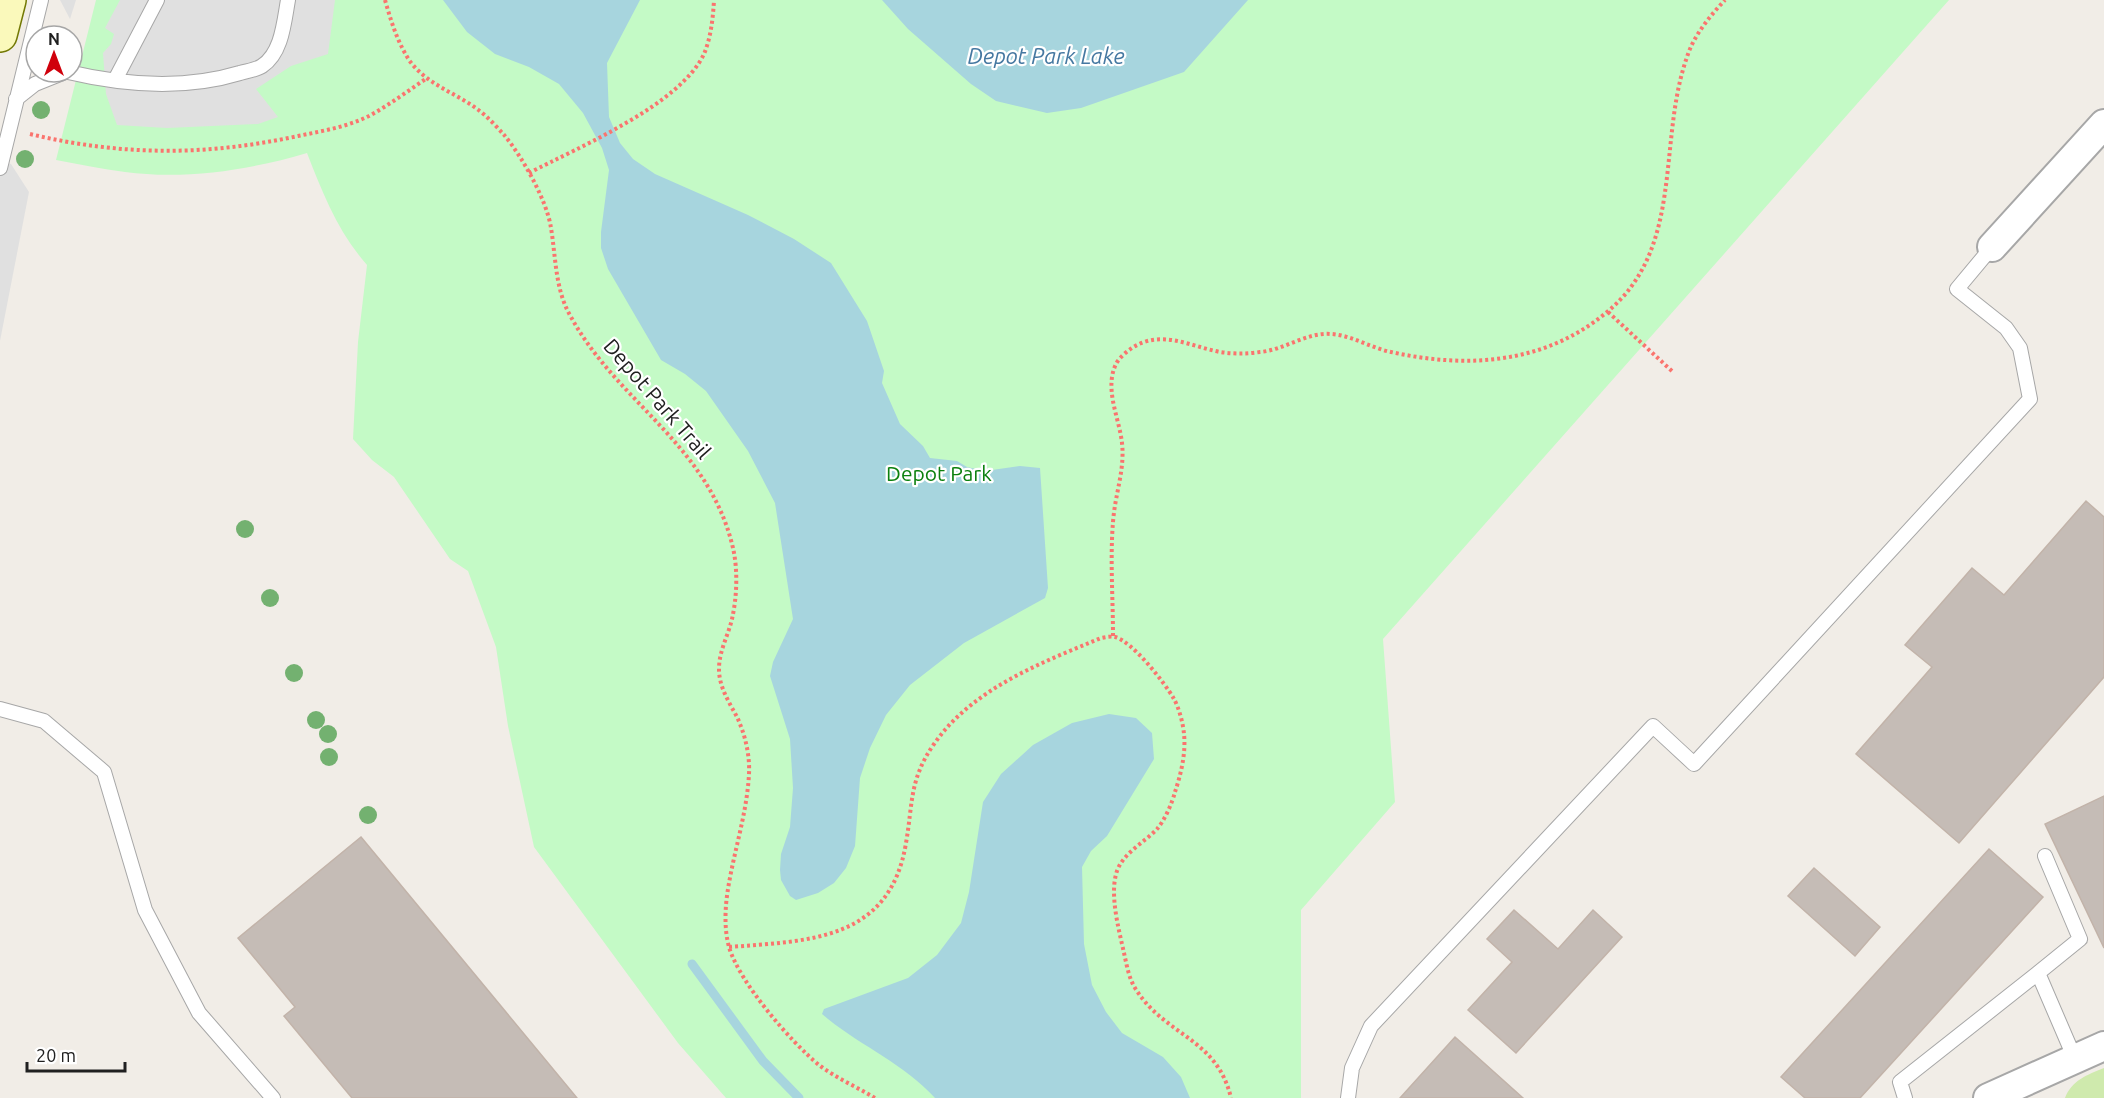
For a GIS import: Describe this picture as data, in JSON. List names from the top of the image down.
{
  "streets": {
    "path": ["Depot Park Trail"]
  },
  "water": ["Depot Park Lake"],
  "parks": ["Depot Park"],
  "scale_bar": "20 m",
  "north": "top"
}
